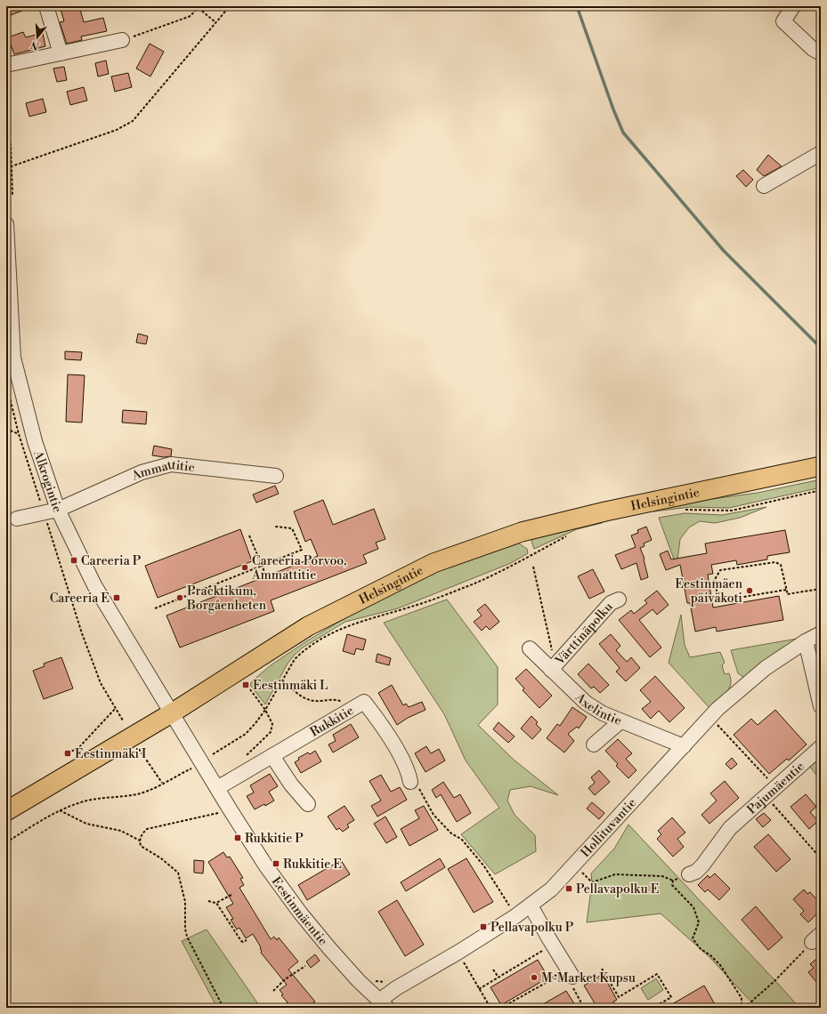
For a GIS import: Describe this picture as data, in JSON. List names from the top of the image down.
{
  "streets": {
    "main road": ["Helsingintie"],
    "street": [
      "Ammattitie",
      "Alkrogintie",
      "Värttinäpolku",
      "Axelintie",
      "Rukkitie",
      "Pajumäentie",
      "Hollituvantie",
      "Eestinmäentie"
    ]
  },
  "crossings": [
    ["Ammattitie", "Alkrogintie"],
    ["Alkrogintie", "Helsingintie"],
    ["Alkrogintie", "Eestinmäentie"],
    ["Helsingintie", "Eestinmäentie"],
    ["Värttinäpolku", "Axelintie"],
    ["Axelintie", "Hollituvantie"],
    ["Rukkitie", "Eestinmäentie"],
    ["Hollituvantie", "Eestinmäentie"]
  ],
  "places": {
    "transit": [
      "Careeria P",
      "Careeria E",
      "Eestinmäki L",
      "Eestinmäki I",
      "Rukkitie P",
      "Rukkitie E",
      "Pellavapolku E",
      "Pellavapolku P"
    ],
    "other": [
      "Careeria Porvoo, Ammattitie",
      "Eestinmäen päiväkoti",
      "Pracktikum, Borgåenheten",
      "M-Market Kupsu"
    ]
  },
  "north": "bottom"
}
